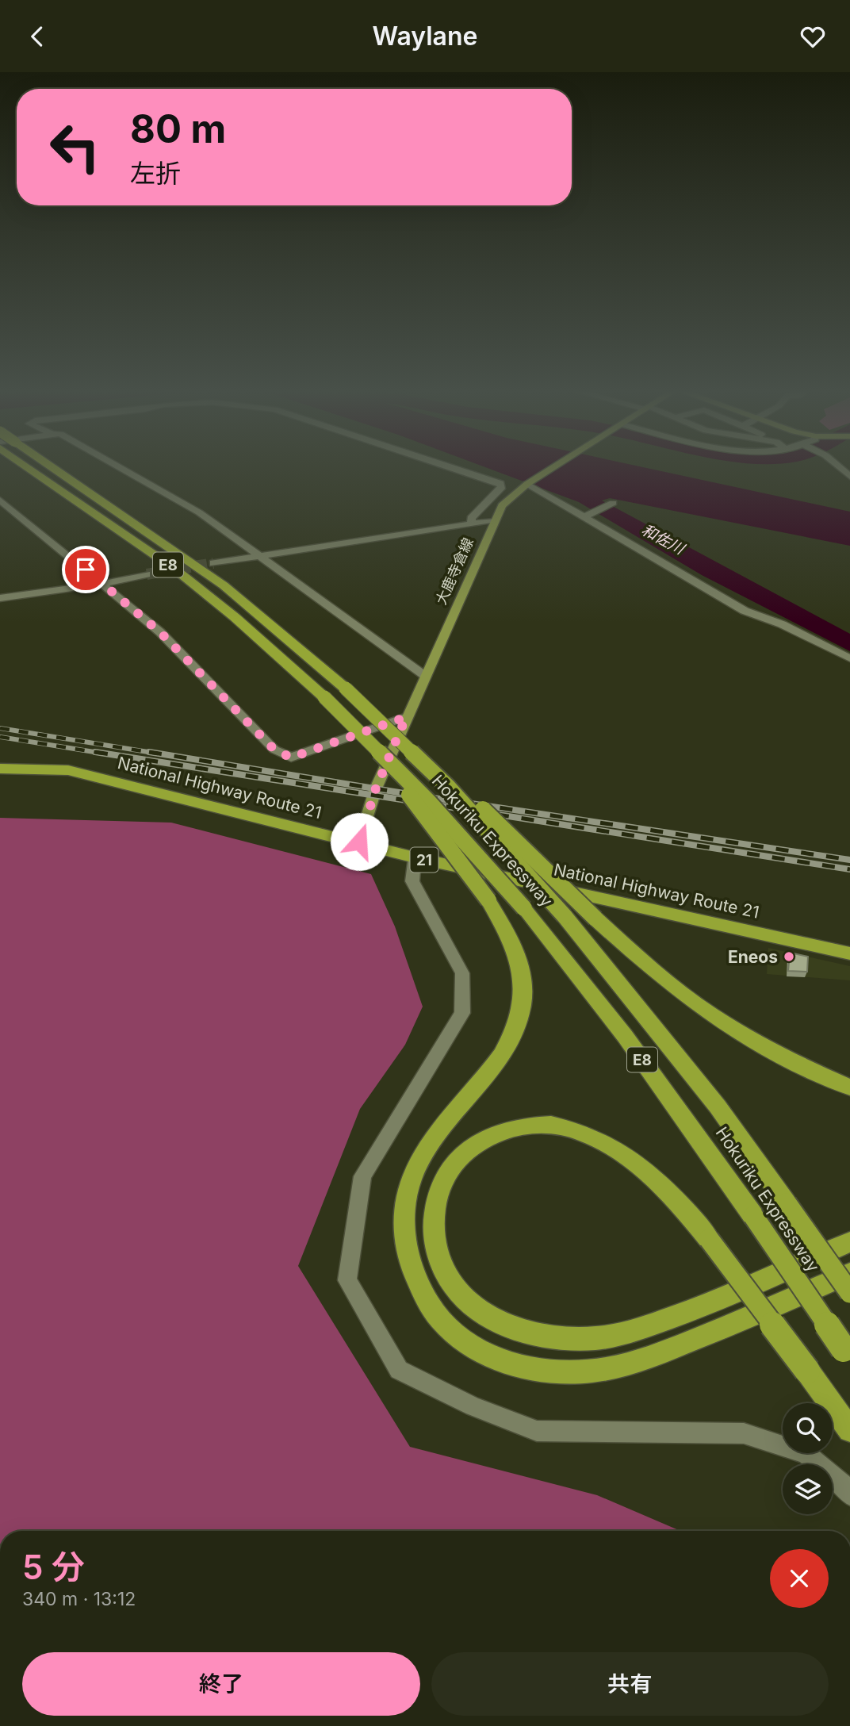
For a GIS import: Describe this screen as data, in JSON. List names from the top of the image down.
{
  "streets": {
    "highway": [
      "E8",
      "National Highway Route 21",
      "Hokuriku Expressway",
      "21"
    ],
    "main road": ["大鹿寺倉線"]
  },
  "crossings": [
    ["E8", "Hokuriku Expressway"],
    ["大鹿寺倉線", "National Highway Route 21"]
  ],
  "water": ["和佐川"],
  "places": ["Eneos"],
  "page": {
    "header": "Waylane",
    "turn": ["80 m", "左折"],
    "heading": ["5 分", "340 m · 13:12"],
    "buttons": ["終了", "共有"]
  }
}
